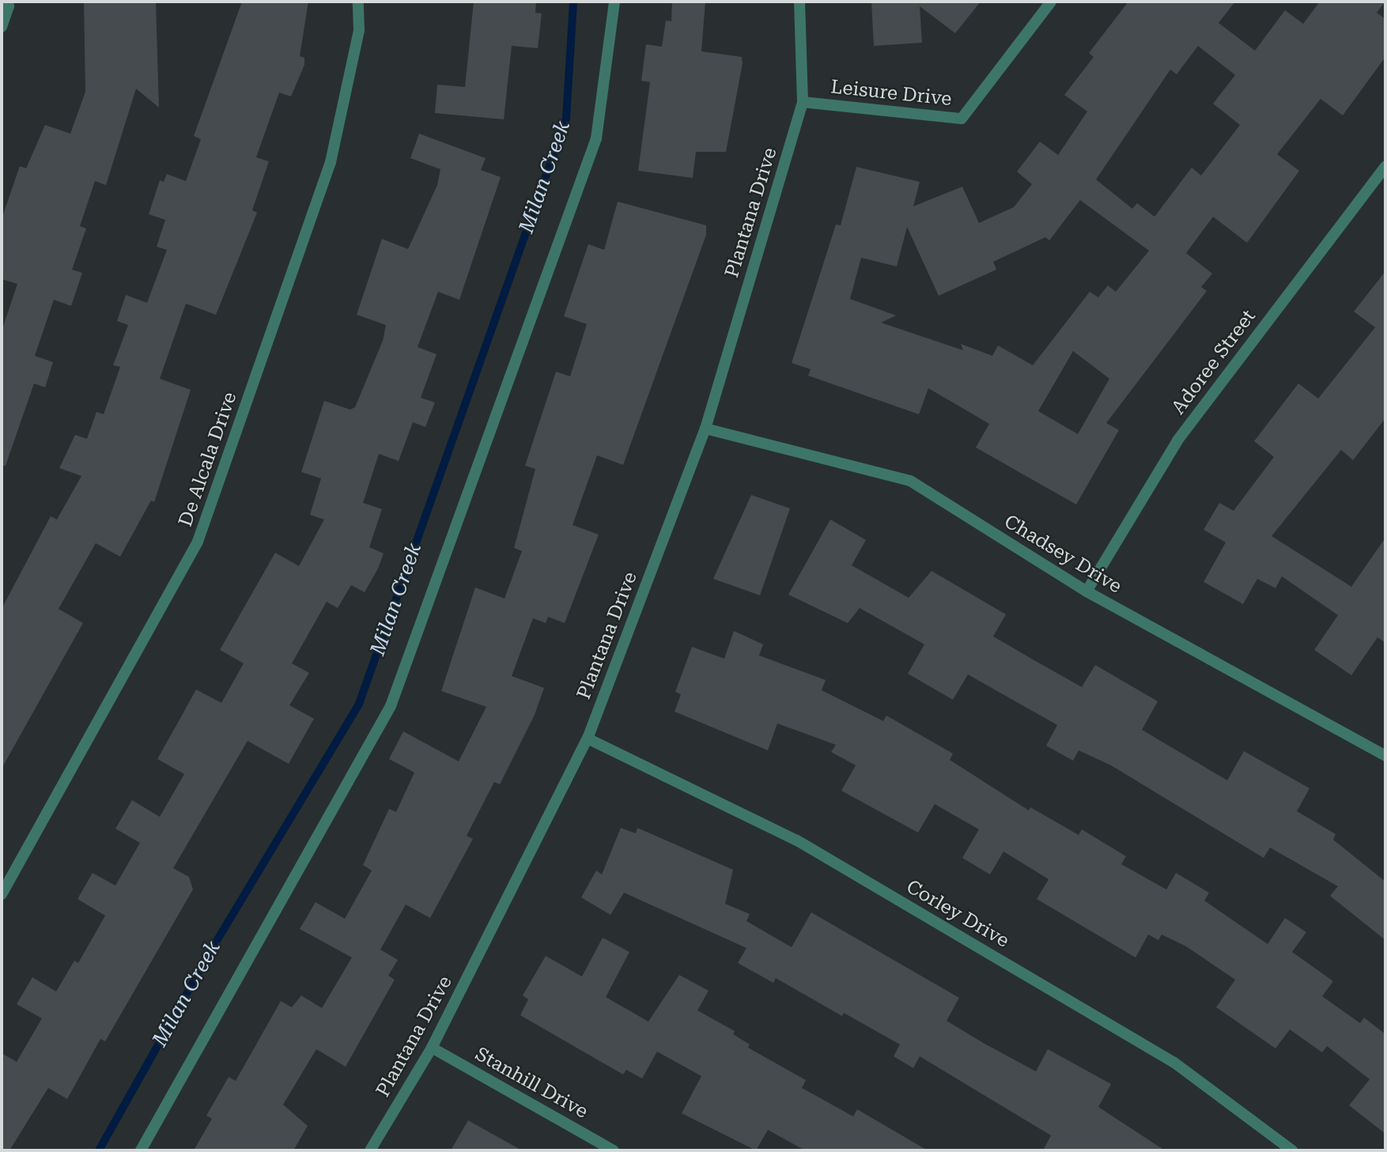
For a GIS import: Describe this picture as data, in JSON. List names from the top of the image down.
{
  "streets": {
    "street": [
      "Leisure Drive",
      "Plantana Drive",
      "Adoree Street",
      "De Alcala Drive",
      "Chadsey Drive",
      "Corley Drive",
      "Stanhill Drive"
    ]
  },
  "crossings": [
    ["Leisure Drive", "Plantana Drive"],
    ["Plantana Drive", "Chadsey Drive"],
    ["Plantana Drive", "Corley Drive"],
    ["Plantana Drive", "Stanhill Drive"],
    ["Adoree Street", "Chadsey Drive"]
  ],
  "water": ["Milan Creek"]
}
